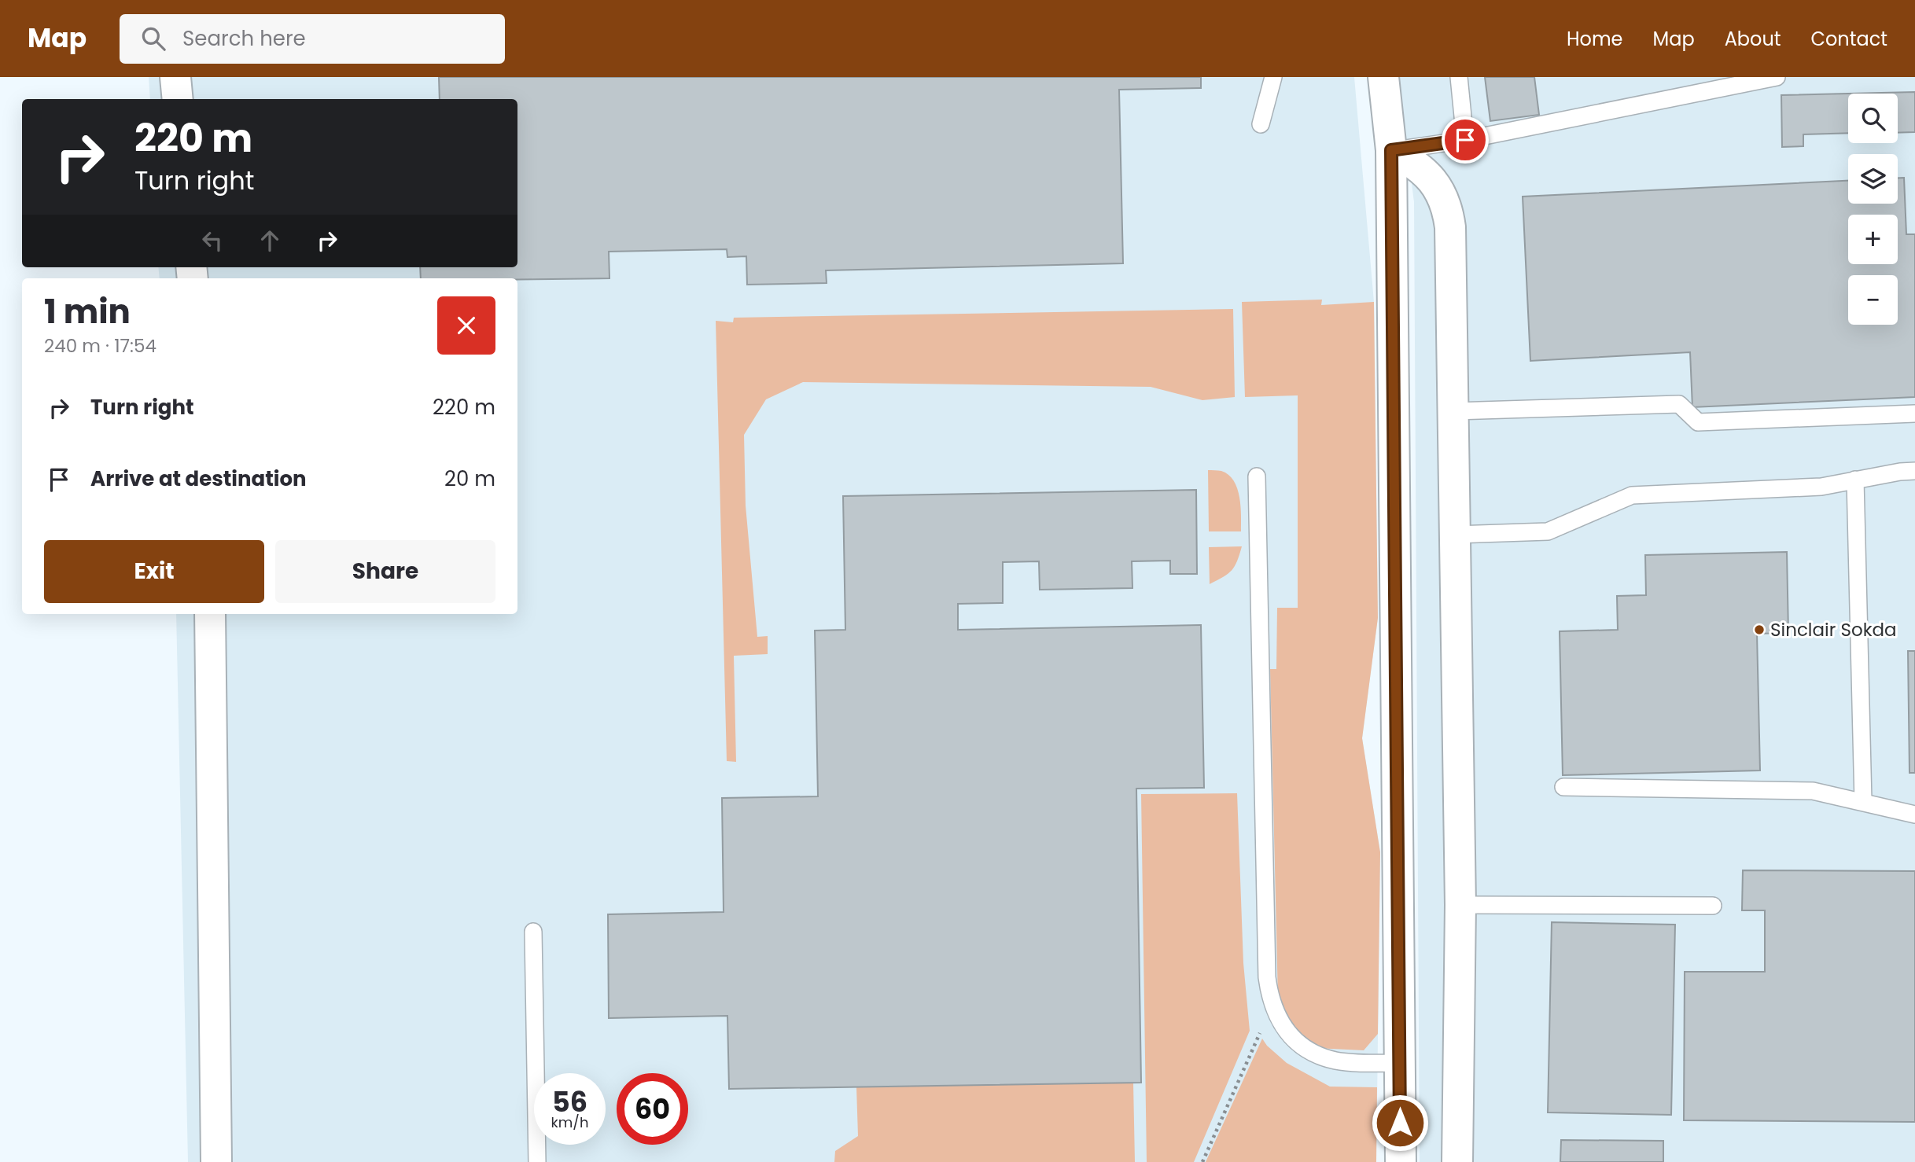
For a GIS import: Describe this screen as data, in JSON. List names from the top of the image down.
{
  "places": ["Sinclair Sokda"],
  "page": {
    "header": "Map",
    "search": "Search here",
    "nav": [
      "Home",
      "Map",
      "About",
      "Contact"
    ],
    "map_buttons": ["+", "−"],
    "turn": ["220 m", "Turn right"],
    "heading": ["1 min", "240 m · 17:54"],
    "list": [
      {
        "name": "Turn right",
        "value": "220 m"
      },
      {
        "name": "Arrive at destination",
        "value": "20 m"
      }
    ],
    "buttons": ["Exit", "Share"],
    "speed": "56 km/h",
    "limit": "60"
  }
}
